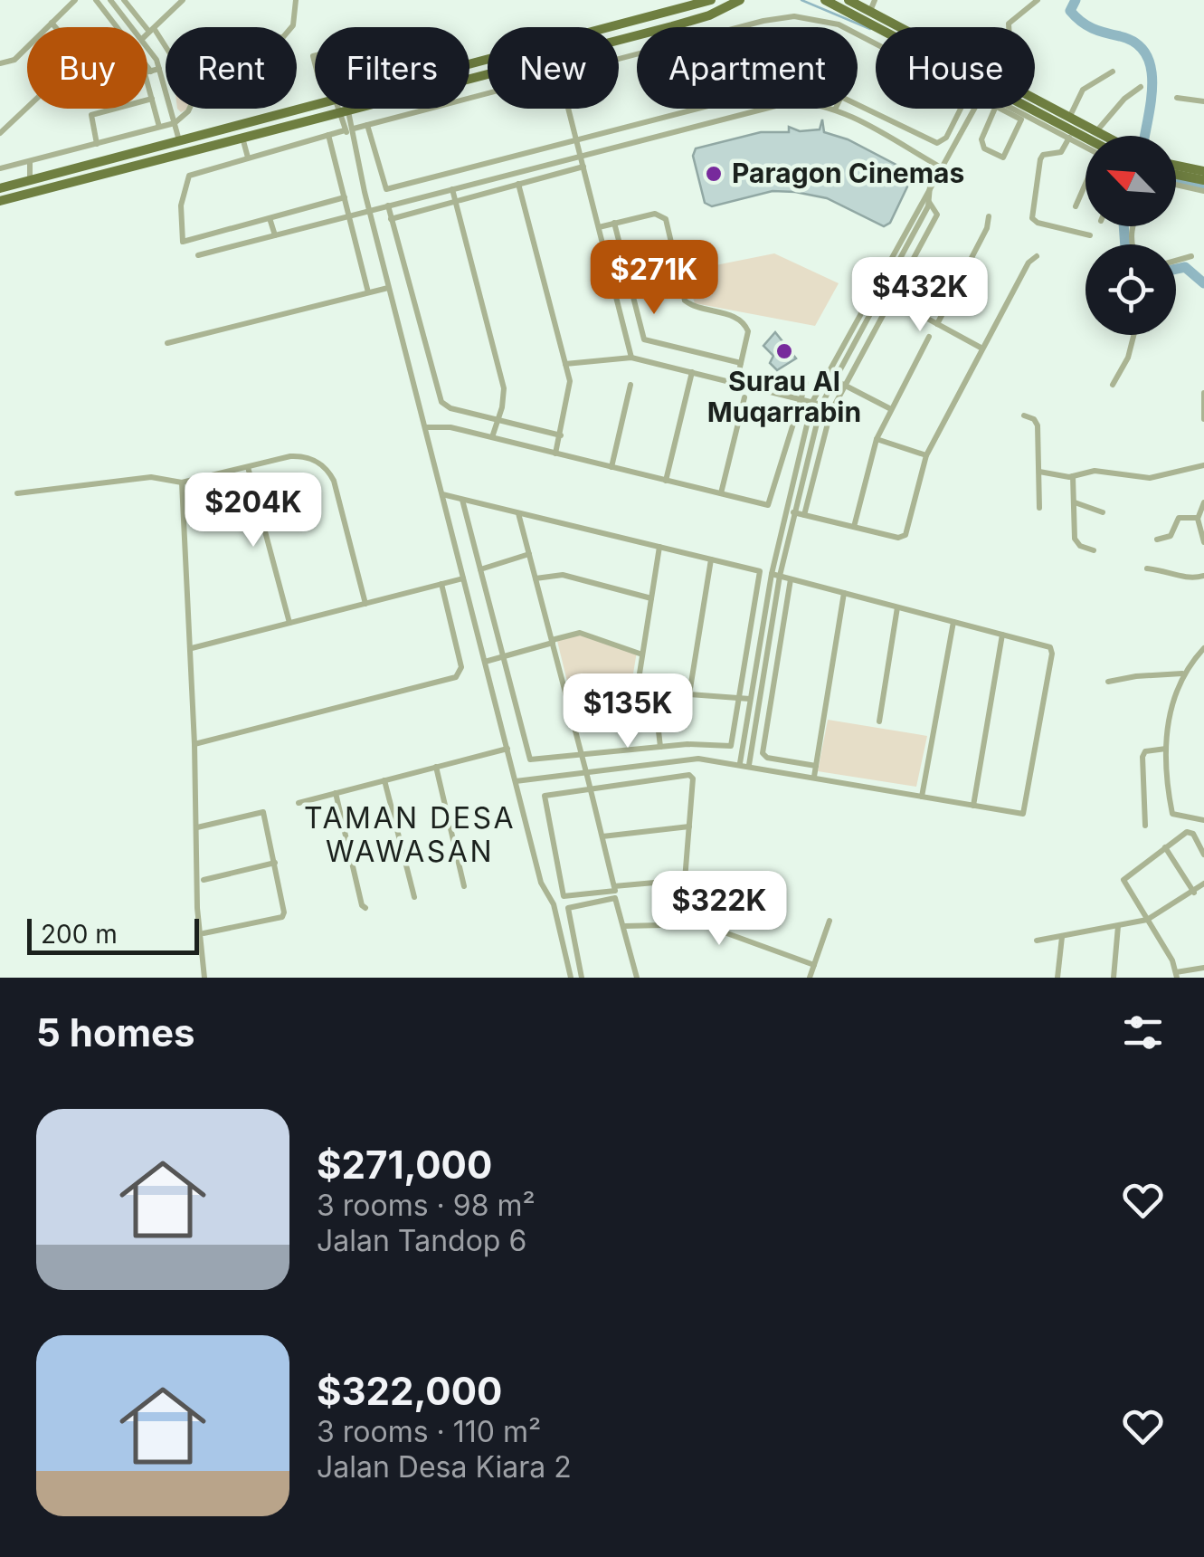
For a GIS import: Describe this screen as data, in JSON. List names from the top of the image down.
{
  "districts": ["TAMAN DESA WAWASAN"],
  "places": ["Paragon Cinemas", "Surau Al Muqarrabin"],
  "scale_bar": "200 m",
  "north": "top left",
  "page": {
    "chip": [
      "Buy",
      "Rent",
      "Filters",
      "New",
      "Apartment",
      "House"
    ],
    "price": [
      "$271K",
      "$432K",
      "$204K",
      "$135K",
      "$322K"
    ],
    "scale": "200 m",
    "heading": "5 homes",
    "list": [
      {
        "name": "$271,000",
        "note": "3 rooms · 98 m² · Jalan Tandop 6"
      },
      {
        "name": "$322,000",
        "note": "3 rooms · 110 m² · Jalan Desa Kiara 2"
      }
    ]
  }
}
